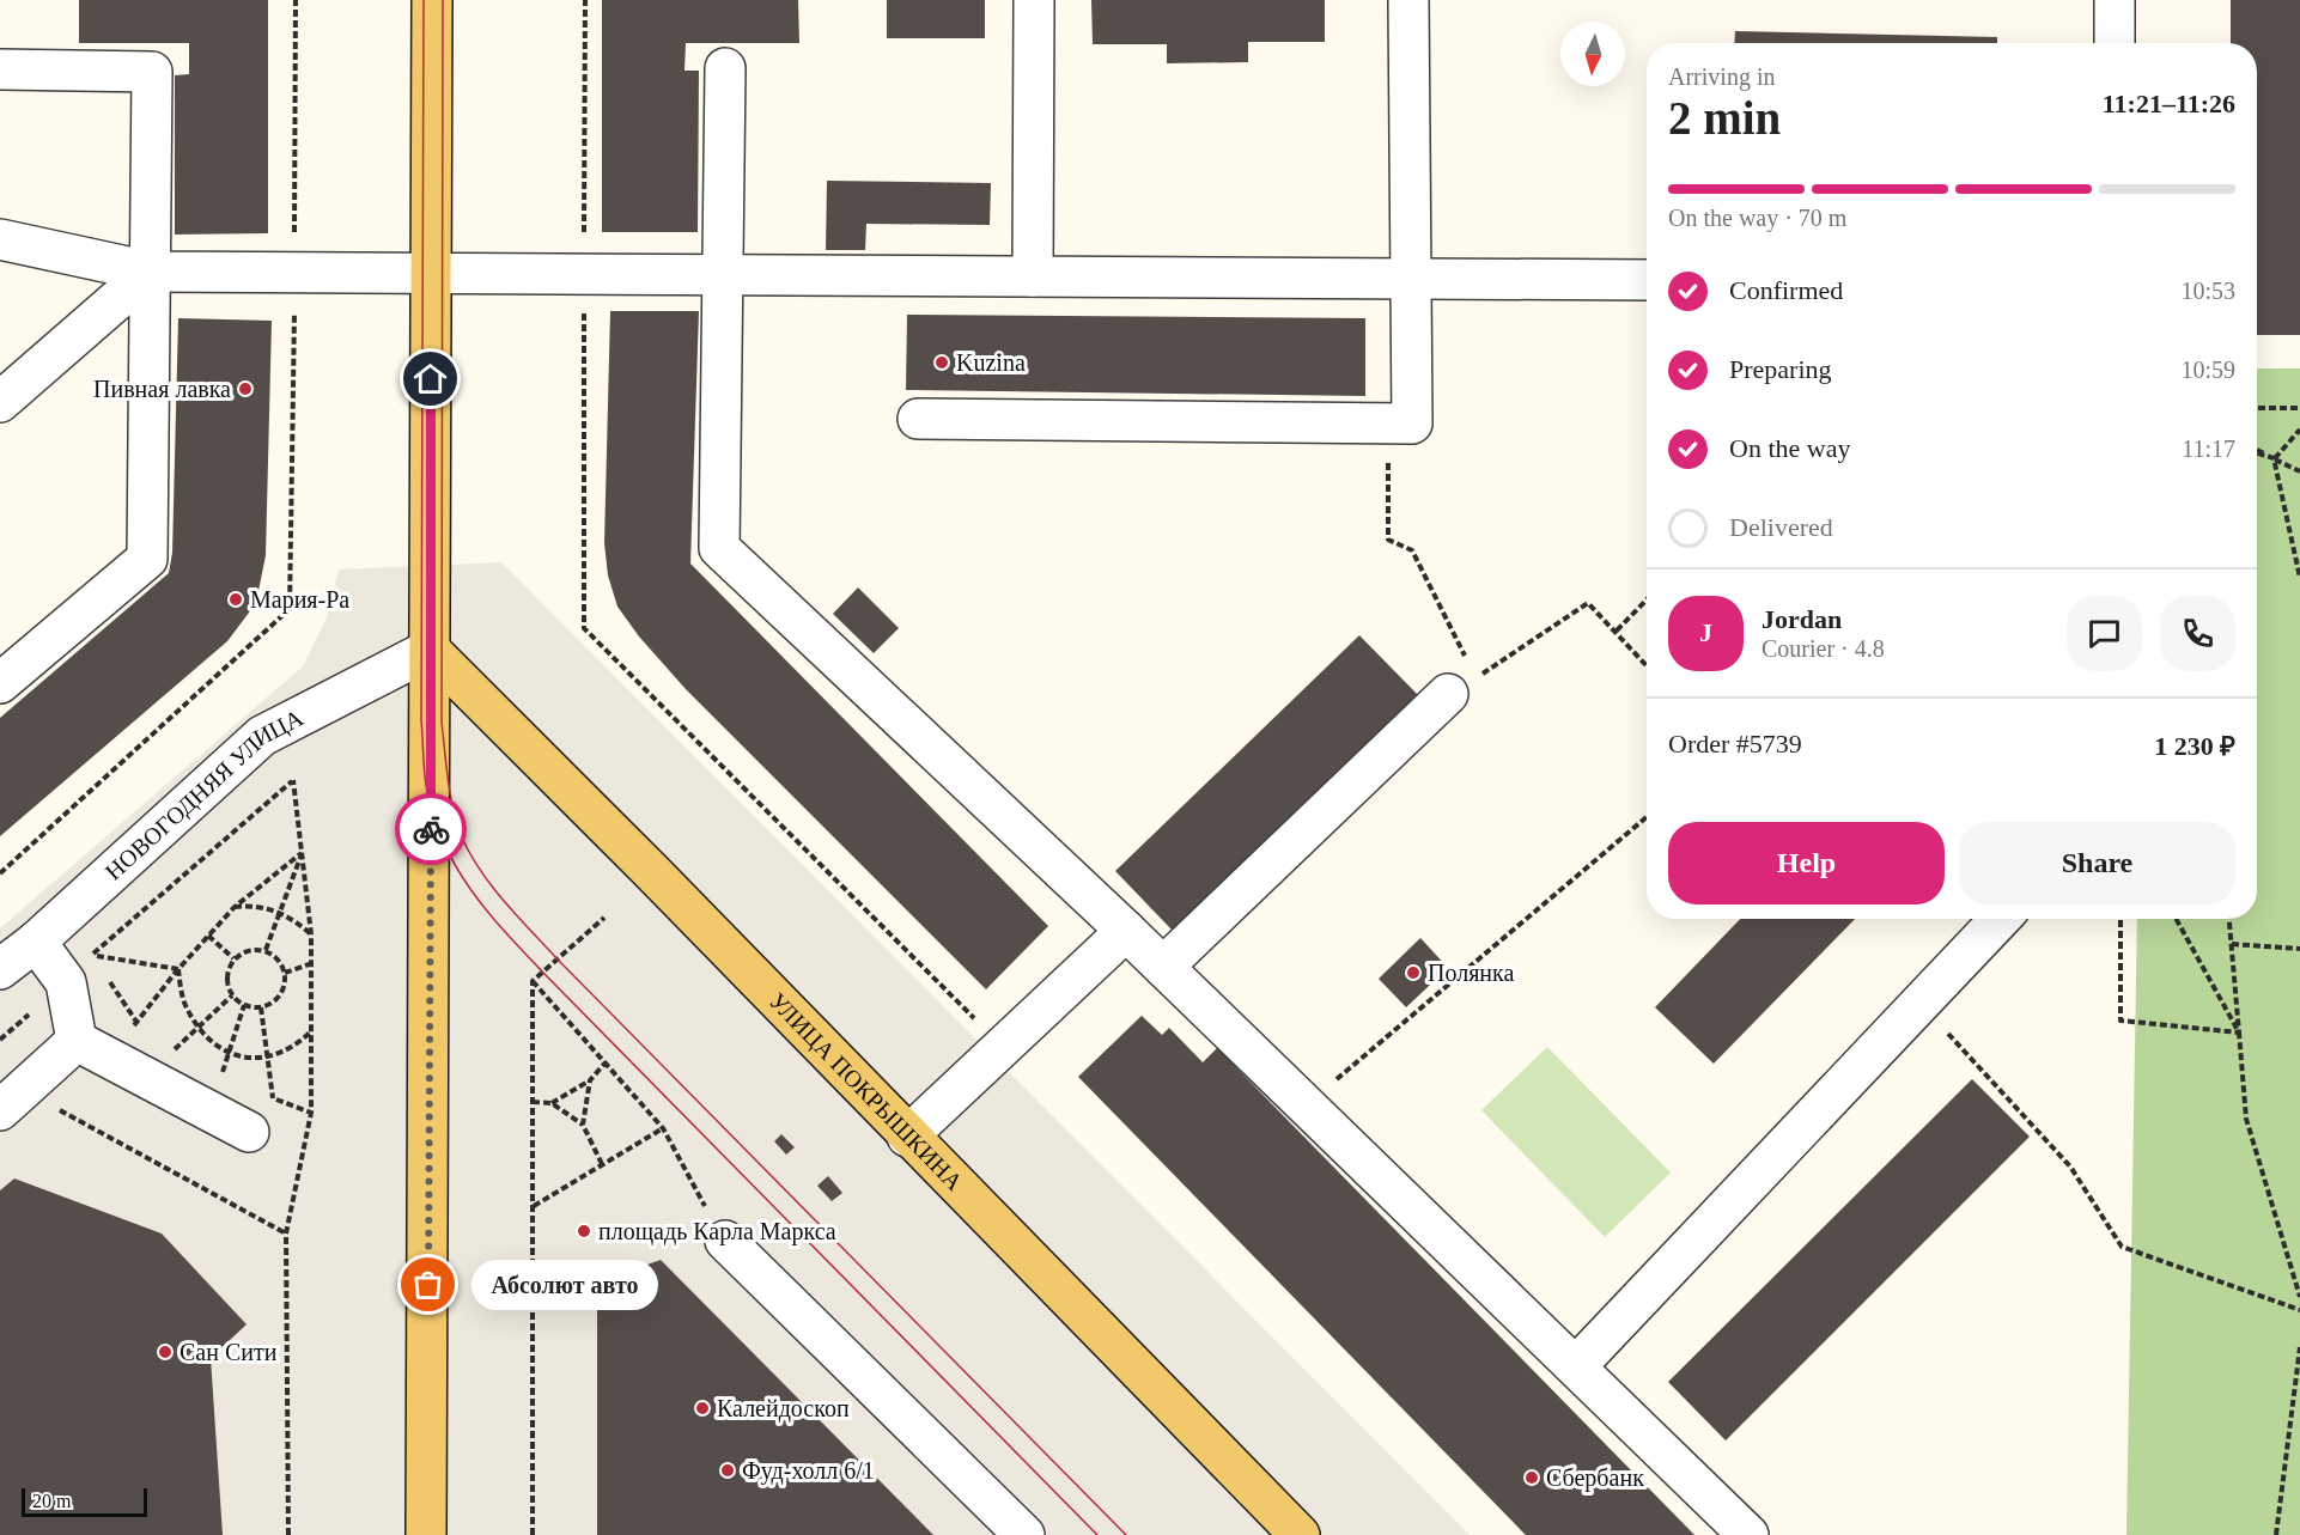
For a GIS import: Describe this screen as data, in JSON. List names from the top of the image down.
{
  "streets": {
    "main road": ["УЛИЦА ПОКРЫШКИНА"],
    "street": ["НОВОГОДНЯЯ УЛИЦА"]
  },
  "crossings": [
    ["НОВОГОДНЯЯ УЛИЦА", "УЛИЦА ПОКРЫШКИНА"]
  ],
  "places": [
    "Kuzina",
    "Пивная лавка",
    "Мария-Ра",
    "Полянка",
    "площадь Карла Маркса",
    "Абсолют авто",
    "Сан Сити",
    "Калейдоскоп",
    "Фуд-холл 6/1",
    "Сбербанк"
  ],
  "scale_bar": "20 m",
  "north": "bottom",
  "page": {
    "heading": ["2 min", "Arriving in", "11:21–11:26"],
    "panel": [
      "Jordan",
      "Courier · 4.8",
      "Order #5739",
      "1 230 ₽"
    ],
    "bar": "On the way · 70 m",
    "list": [
      ["Confirmed", "10:53"],
      ["Preparing", "10:59"],
      ["On the way", "11:17"],
      "Delivered"
    ],
    "round": "J",
    "buttons": ["Help", "Share"],
    "bubble": "Абсолют авто",
    "scale": "20 m"
  }
}
